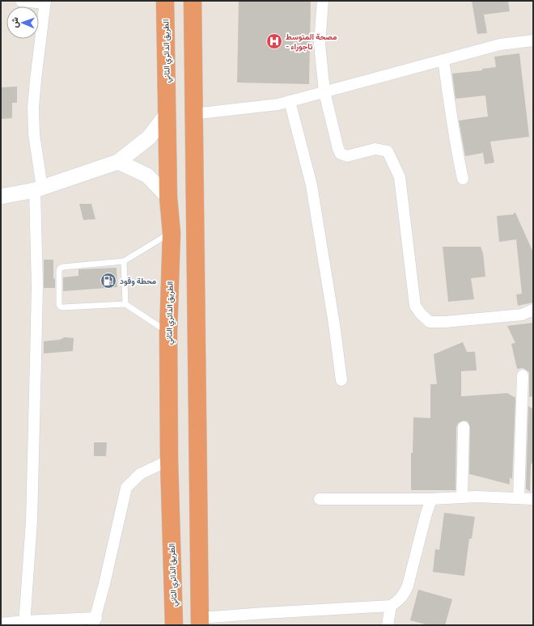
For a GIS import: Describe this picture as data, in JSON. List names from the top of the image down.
{
  "streets": {
    "highway": ["الطريق الدائري الثاني"]
  },
  "places": {
    "hospital": ["مصحة المتوسط - تاجوراء"],
    "fuel station": ["محطة وقود"]
  },
  "north": "left"
}
